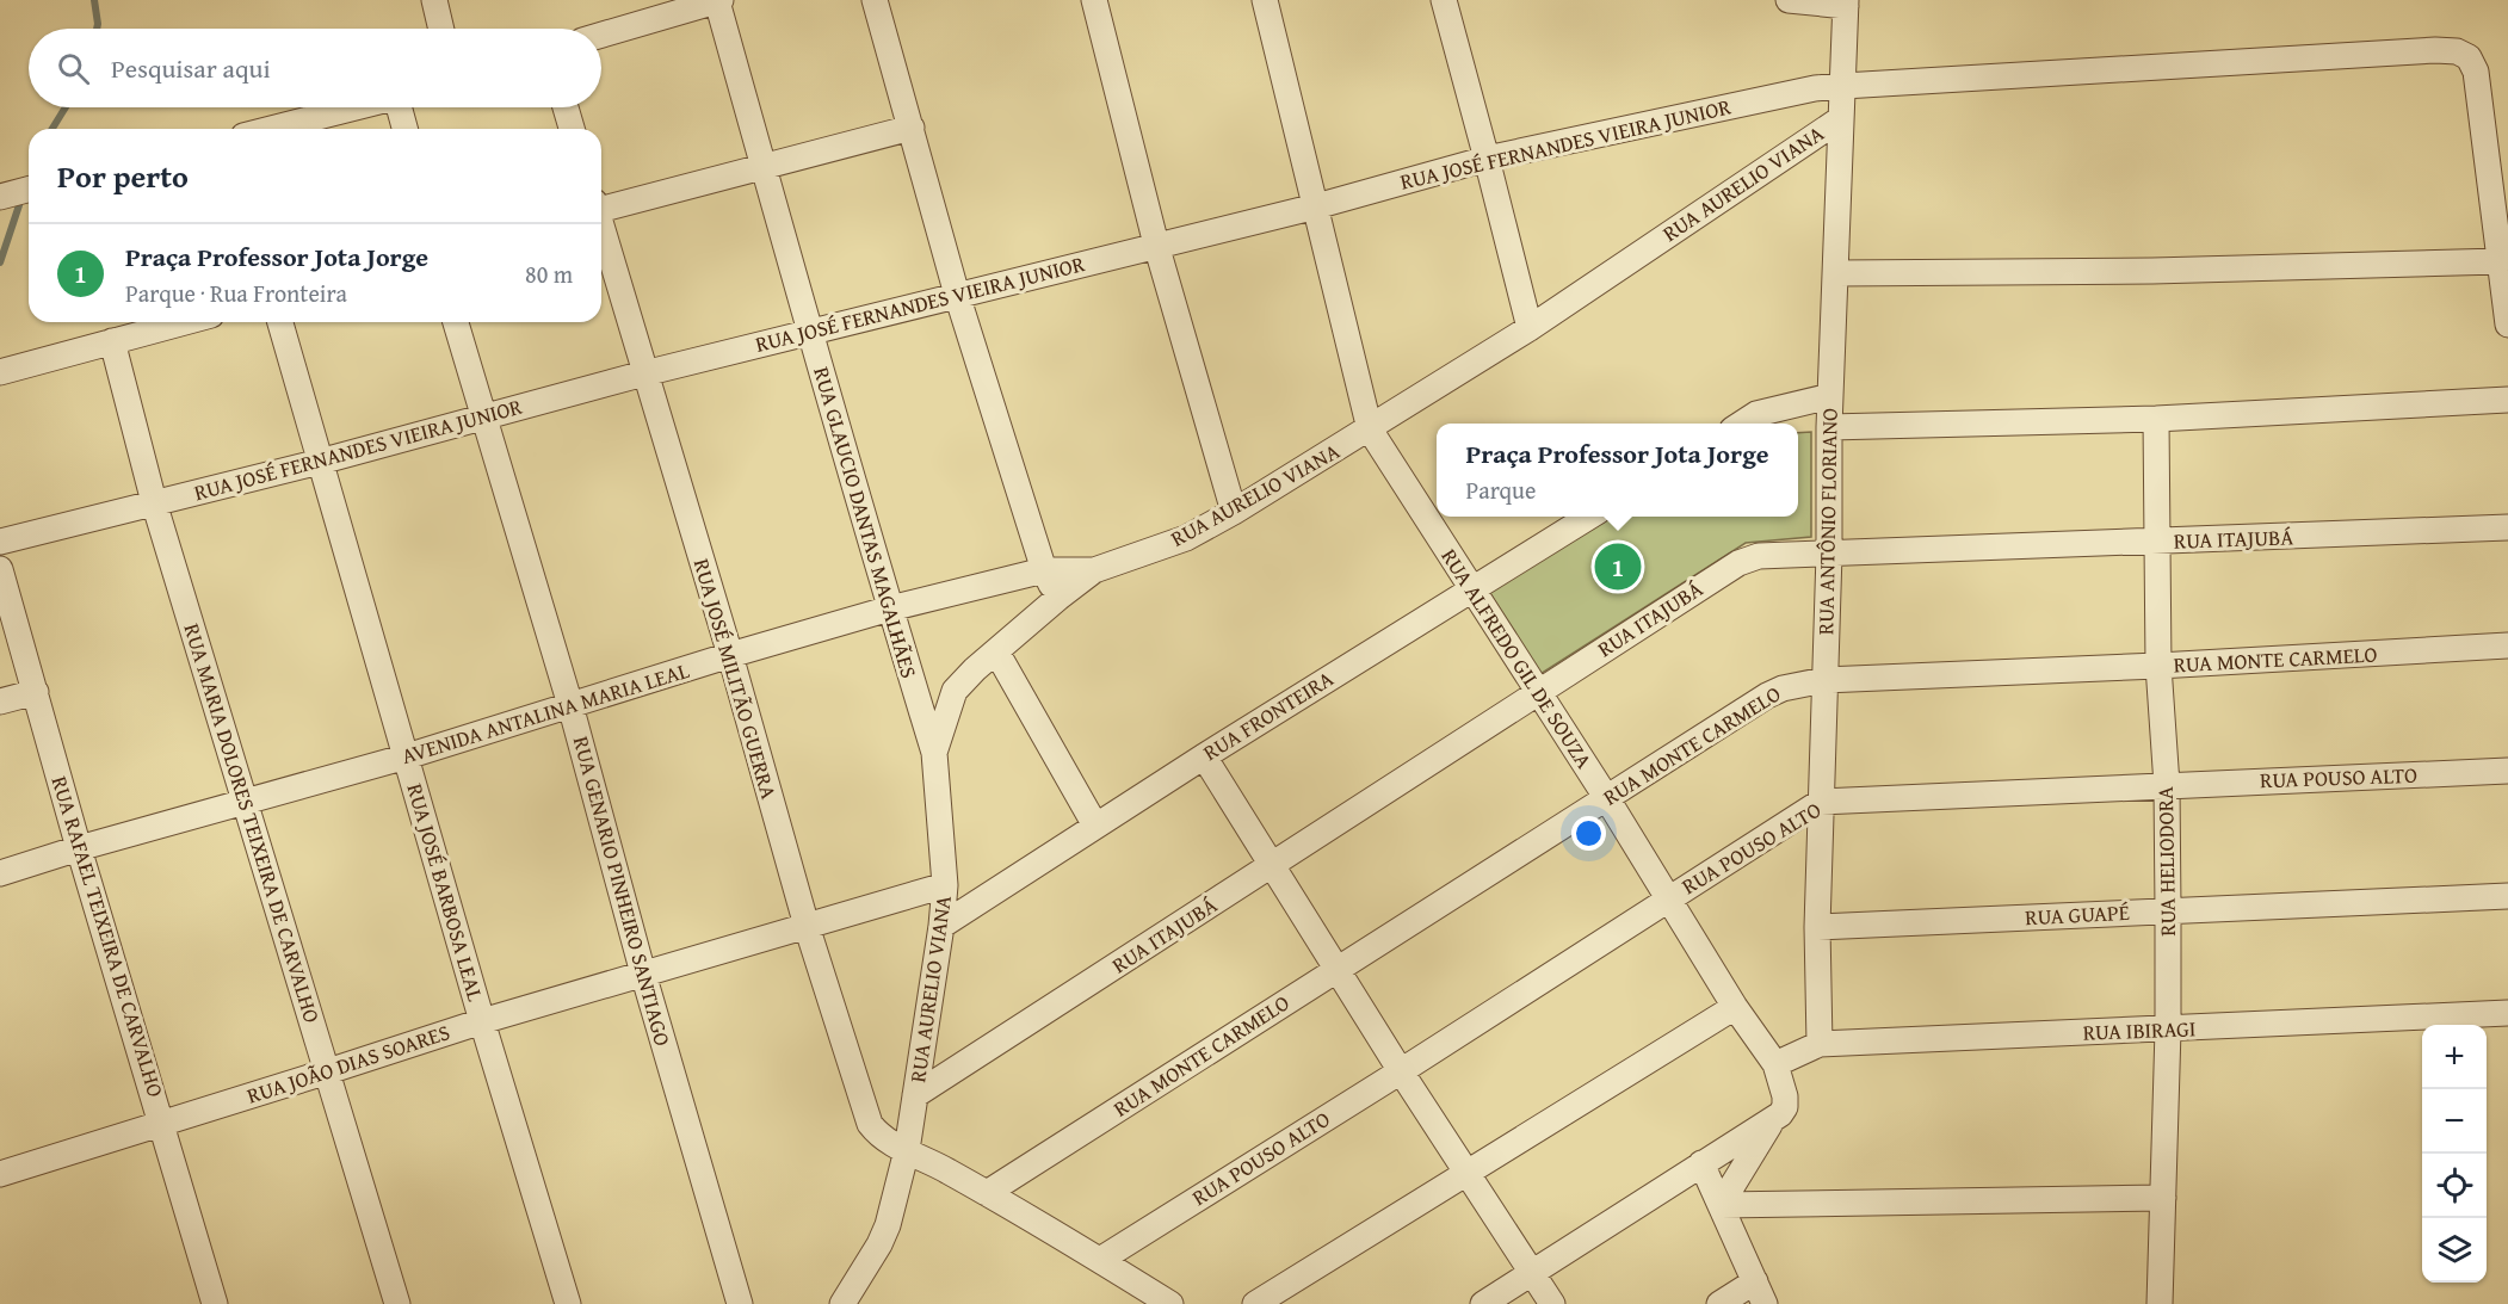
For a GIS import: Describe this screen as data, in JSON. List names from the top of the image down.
{
  "streets": {
    "street": [
      "RUA JOSÉ FERNANDES VIEIRA JUNIOR",
      "RUA AURELIO VIANA",
      "RUA ANTÔNIO FLORIANO",
      "RUA GLAUCIO DANTAS MAGALHÃES",
      "RUA ITAJUBÁ",
      "RUA ALFREDO GIL DE SOUZA",
      "RUA MONTE CARMELO",
      "RUA JOSÉ MILITÃO GUERRA",
      "AVENIDA ANTALINA MARIA LEAL",
      "RUA FRONTEIRA",
      "RUA POUSO ALTO",
      "RUA MARIA DOLORES TEIXEIRA DE CARVALHO",
      "RUA HELIODORA",
      "RUA GENARIO PINHEIRO SANTIAGO",
      "RUA JOSÉ BARBOSA LEAL",
      "RUA GUAPÉ",
      "RUA RAFAEL TEIXEIRA DE CARVALHO",
      "RUA IBIRAGI",
      "RUA JOÃO DIAS SOARES"
    ]
  },
  "crossings": [
    ["RUA JOSÉ FERNANDES VIEIRA JUNIOR", "RUA ANTÔNIO FLORIANO"],
    ["RUA JOSÉ FERNANDES VIEIRA JUNIOR", "RUA GLAUCIO DANTAS MAGALHÃES"],
    ["RUA JOSÉ FERNANDES VIEIRA JUNIOR", "RUA ALFREDO GIL DE SOUZA"],
    ["RUA JOSÉ FERNANDES VIEIRA JUNIOR", "RUA JOSÉ MILITÃO GUERRA"],
    ["RUA JOSÉ FERNANDES VIEIRA JUNIOR", "RUA MARIA DOLORES TEIXEIRA DE CARVALHO"],
    ["RUA JOSÉ FERNANDES VIEIRA JUNIOR", "RUA GENARIO PINHEIRO SANTIAGO"],
    ["RUA JOSÉ FERNANDES VIEIRA JUNIOR", "RUA JOSÉ BARBOSA LEAL"],
    ["RUA AURELIO VIANA", "RUA ANTÔNIO FLORIANO"],
    ["RUA AURELIO VIANA", "RUA GLAUCIO DANTAS MAGALHÃES"],
    ["RUA AURELIO VIANA", "RUA ITAJUBÁ"],
    ["RUA AURELIO VIANA", "RUA ALFREDO GIL DE SOUZA"],
    ["RUA AURELIO VIANA", "RUA JOSÉ MILITÃO GUERRA"],
    ["RUA AURELIO VIANA", "AVENIDA ANTALINA MARIA LEAL"],
    ["RUA AURELIO VIANA", "RUA FRONTEIRA"],
    ["RUA AURELIO VIANA", "RUA JOÃO DIAS SOARES"],
    ["RUA ANTÔNIO FLORIANO", "RUA ITAJUBÁ"],
    ["RUA ANTÔNIO FLORIANO", "RUA MONTE CARMELO"],
    ["RUA ANTÔNIO FLORIANO", "RUA POUSO ALTO"],
    ["RUA ANTÔNIO FLORIANO", "RUA GUAPÉ"],
    ["RUA ANTÔNIO FLORIANO", "RUA IBIRAGI"],
    ["RUA GLAUCIO DANTAS MAGALHÃES", "AVENIDA ANTALINA MARIA LEAL"],
    ["RUA ITAJUBÁ", "RUA ALFREDO GIL DE SOUZA"],
    ["RUA ITAJUBÁ", "RUA HELIODORA"],
    ["RUA ALFREDO GIL DE SOUZA", "RUA MONTE CARMELO"],
    ["RUA ALFREDO GIL DE SOUZA", "RUA FRONTEIRA"],
    ["RUA ALFREDO GIL DE SOUZA", "RUA POUSO ALTO"],
    ["RUA ALFREDO GIL DE SOUZA", "RUA IBIRAGI"],
    ["RUA MONTE CARMELO", "RUA JOSÉ MILITÃO GUERRA"],
    ["RUA MONTE CARMELO", "RUA HELIODORA"],
    ["RUA JOSÉ MILITÃO GUERRA", "AVENIDA ANTALINA MARIA LEAL"],
    ["RUA JOSÉ MILITÃO GUERRA", "RUA POUSO ALTO"],
    ["RUA JOSÉ MILITÃO GUERRA", "RUA JOÃO DIAS SOARES"],
    ["AVENIDA ANTALINA MARIA LEAL", "RUA MARIA DOLORES TEIXEIRA DE CARVALHO"],
    ["AVENIDA ANTALINA MARIA LEAL", "RUA GENARIO PINHEIRO SANTIAGO"],
    ["AVENIDA ANTALINA MARIA LEAL", "RUA JOSÉ BARBOSA LEAL"],
    ["AVENIDA ANTALINA MARIA LEAL", "RUA RAFAEL TEIXEIRA DE CARVALHO"],
    ["RUA POUSO ALTO", "RUA HELIODORA"],
    ["RUA MARIA DOLORES TEIXEIRA DE CARVALHO", "RUA JOÃO DIAS SOARES"],
    ["RUA HELIODORA", "RUA GUAPÉ"],
    ["RUA HELIODORA", "RUA IBIRAGI"],
    ["RUA GENARIO PINHEIRO SANTIAGO", "RUA JOÃO DIAS SOARES"],
    ["RUA JOSÉ BARBOSA LEAL", "RUA JOÃO DIAS SOARES"],
    ["RUA RAFAEL TEIXEIRA DE CARVALHO", "RUA JOÃO DIAS SOARES"]
  ],
  "page": {
    "search": "Pesquisar aqui",
    "heading": "Por perto",
    "list": [
      {
        "mark": "1",
        "name": "Praça Professor Jota Jorge",
        "note": "Parque · Rua Fronteira",
        "value": "80 m"
      }
    ],
    "popup": ["Praça Professor Jota Jorge", "Parque"],
    "pins": "1",
    "map_buttons": ["+", "−"]
  }
}
